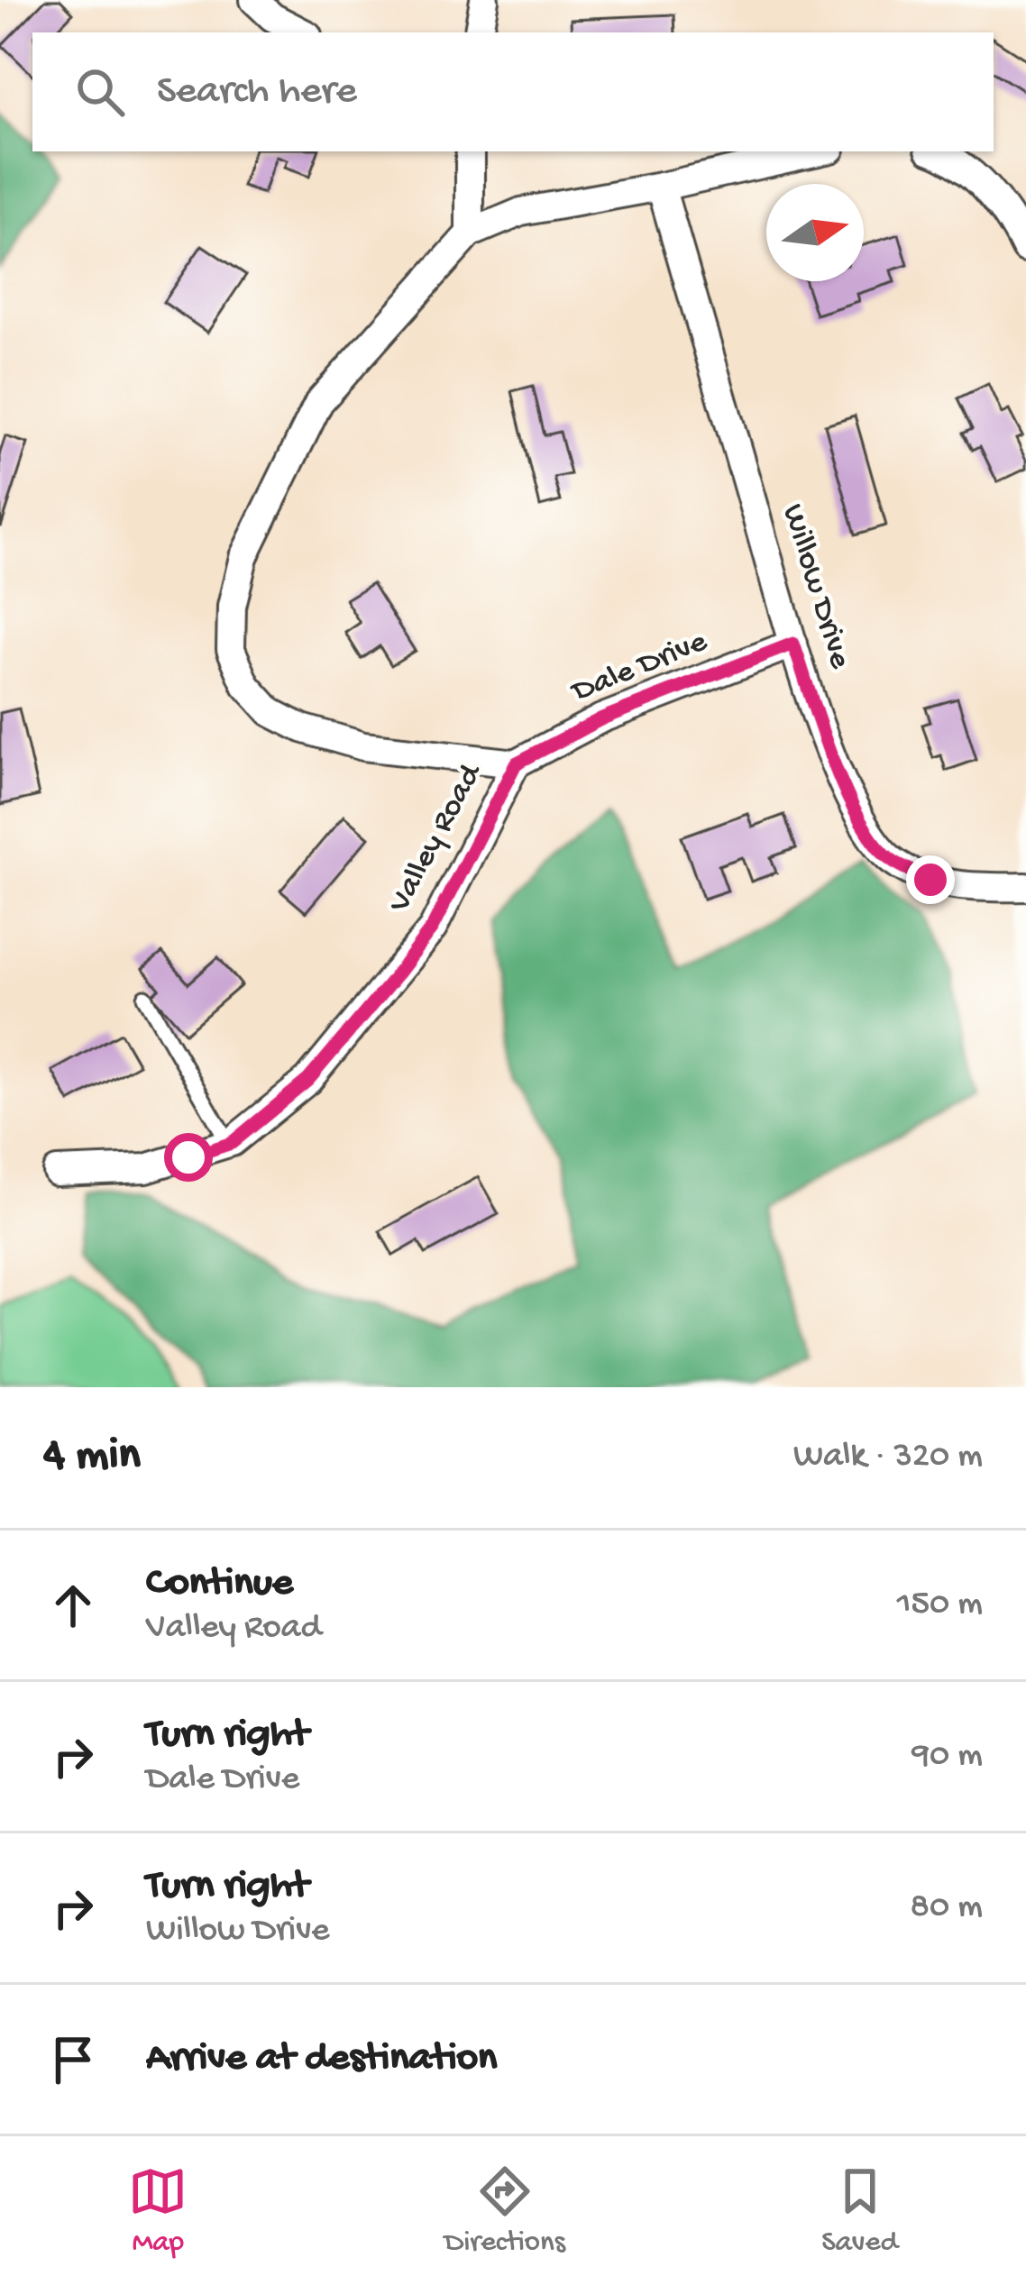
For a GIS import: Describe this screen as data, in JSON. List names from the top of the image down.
{
  "streets": {
    "street": ["Willow Drive", "Dale Drive", "Valley Road"]
  },
  "crossings": [
    ["Willow Drive", "Dale Drive"],
    ["Dale Drive", "Valley Road"]
  ],
  "north": "right",
  "page": {
    "search": "Search here",
    "heading": ["4 min", "Walk · 320 m"],
    "list": [
      ["Continue", "Valley Road", "150 m"],
      ["Turn right", "Dale Drive", "90 m"],
      ["Turn right", "Willow Drive", "80 m"],
      "Arrive at destination"
    ],
    "nav": ["Map", "Directions", "Saved"]
  }
}
